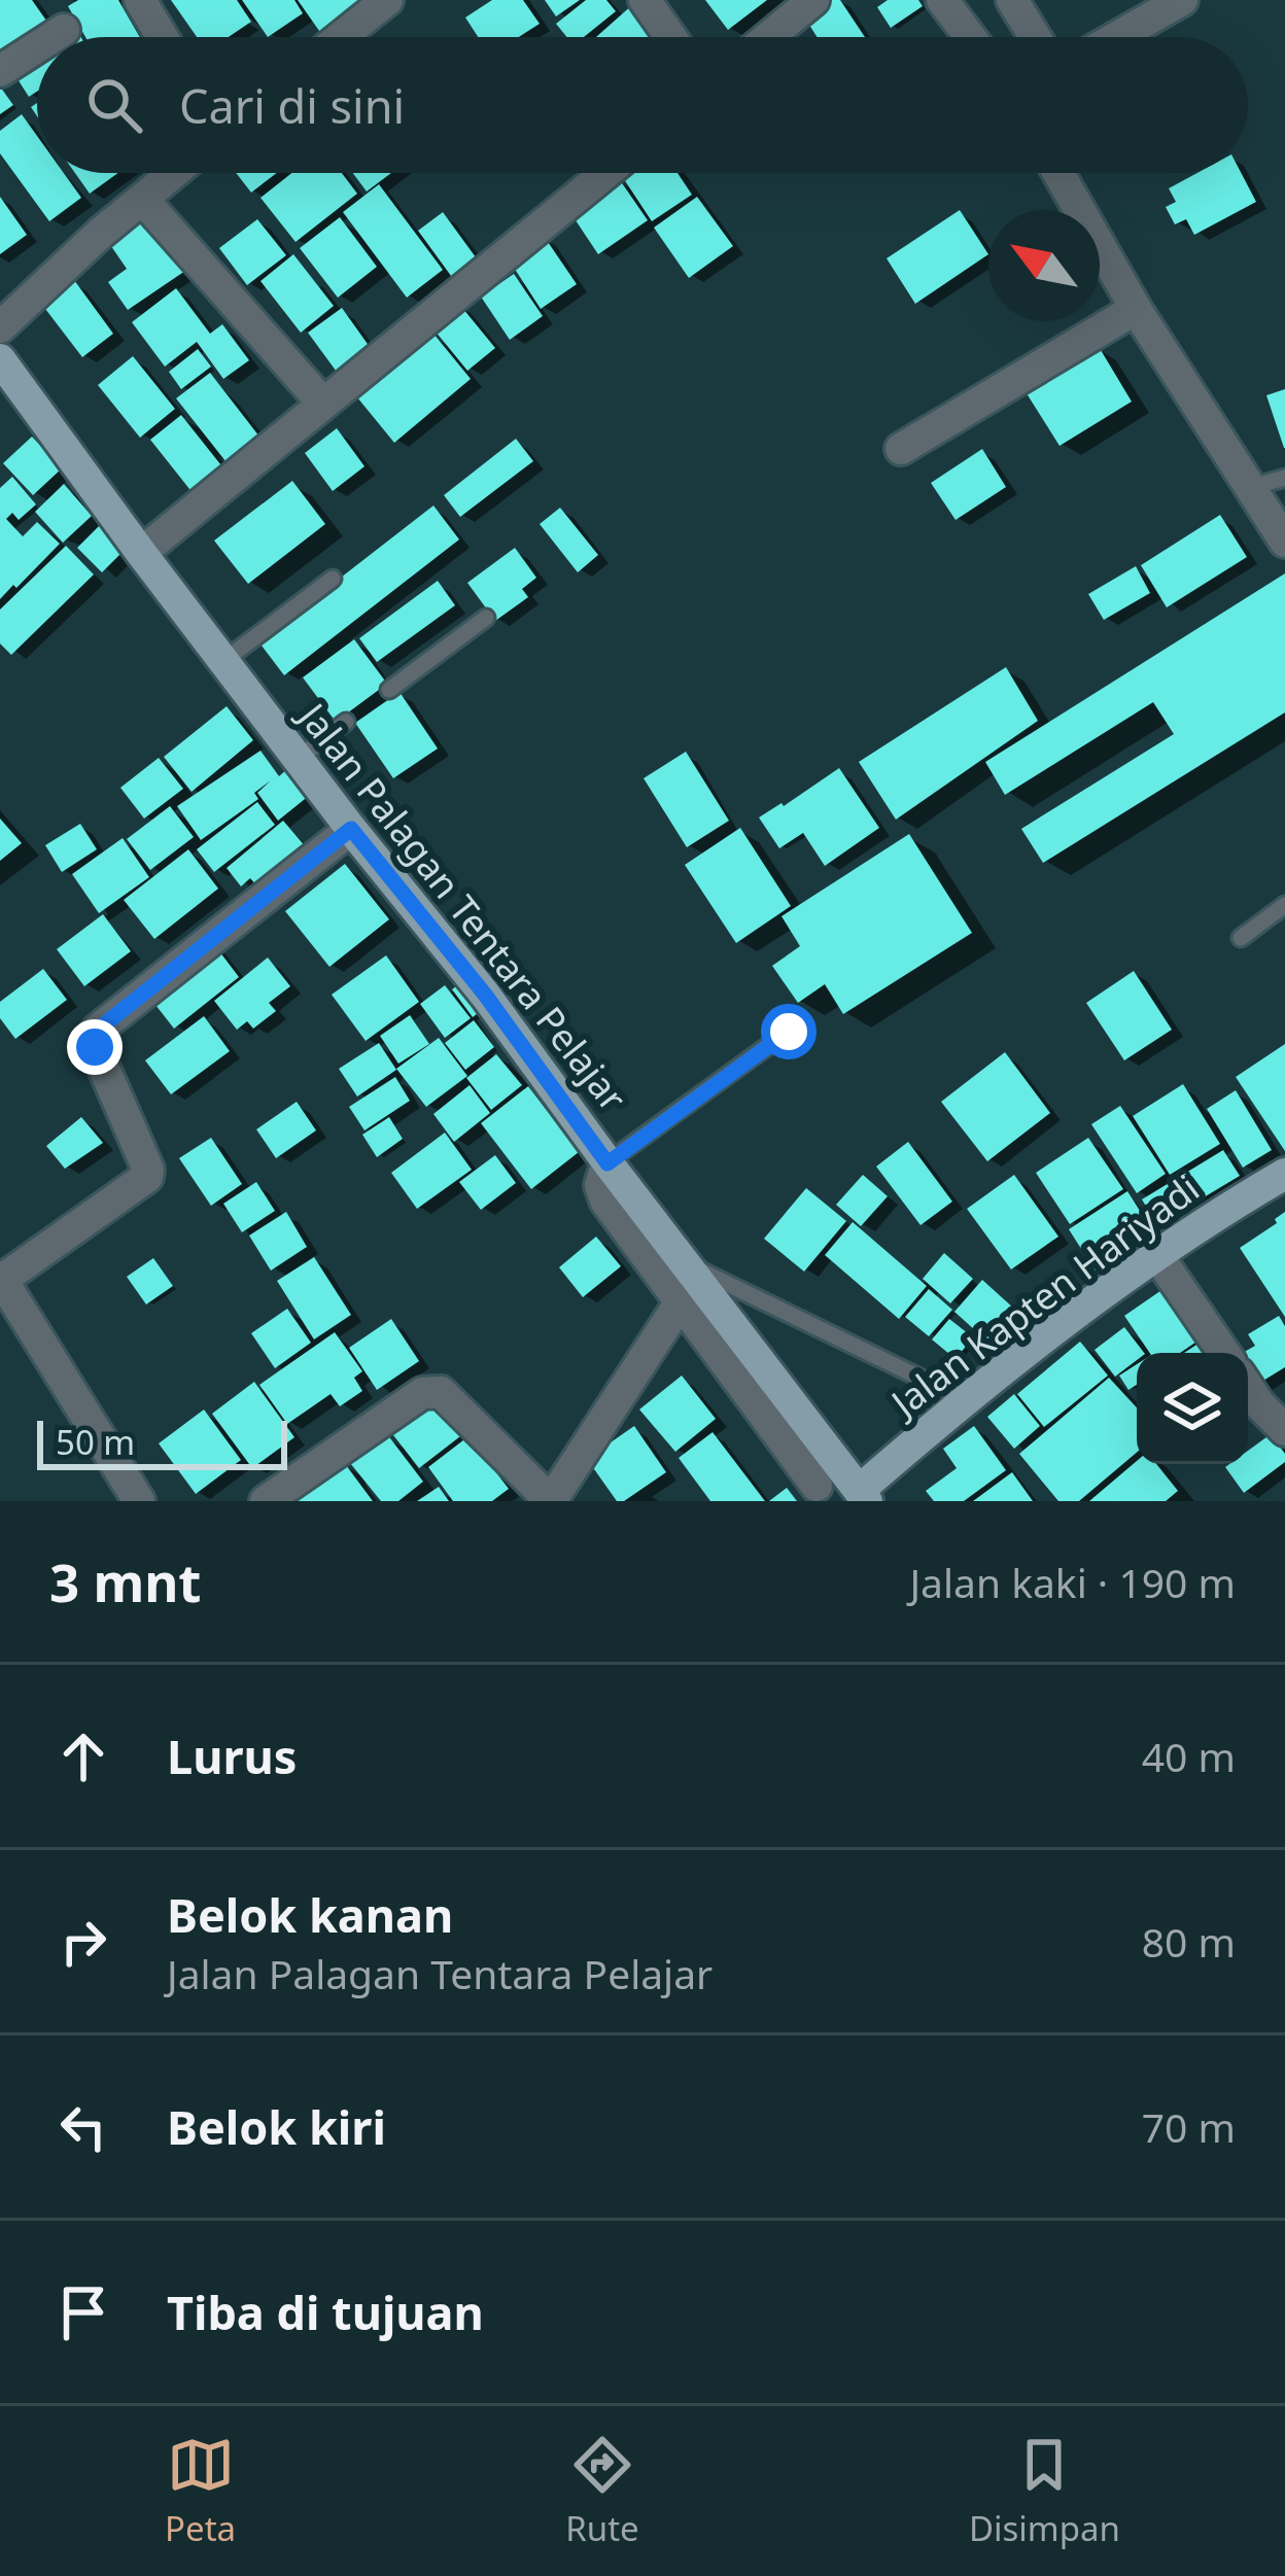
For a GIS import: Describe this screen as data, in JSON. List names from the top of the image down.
{
  "streets": {
    "main road": ["Jalan Palagan Tentara Pelajar", "Jalan Kapten Hariyadi"]
  },
  "crossings": [
    ["Jalan Palagan Tentara Pelajar", "Jalan Kapten Hariyadi"]
  ],
  "scale_bar": "50 m",
  "north": "top left",
  "page": {
    "search": "Cari di sini",
    "scale": "50 m",
    "heading": ["3 mnt", "Jalan kaki · 190 m"],
    "list": [
      ["Lurus", "40 m"],
      ["Belok kanan", "Jalan Palagan Tentara Pelajar", "80 m"],
      ["Belok kiri", "70 m"],
      "Tiba di tujuan"
    ],
    "nav": ["Peta", "Rute", "Disimpan"]
  }
}
